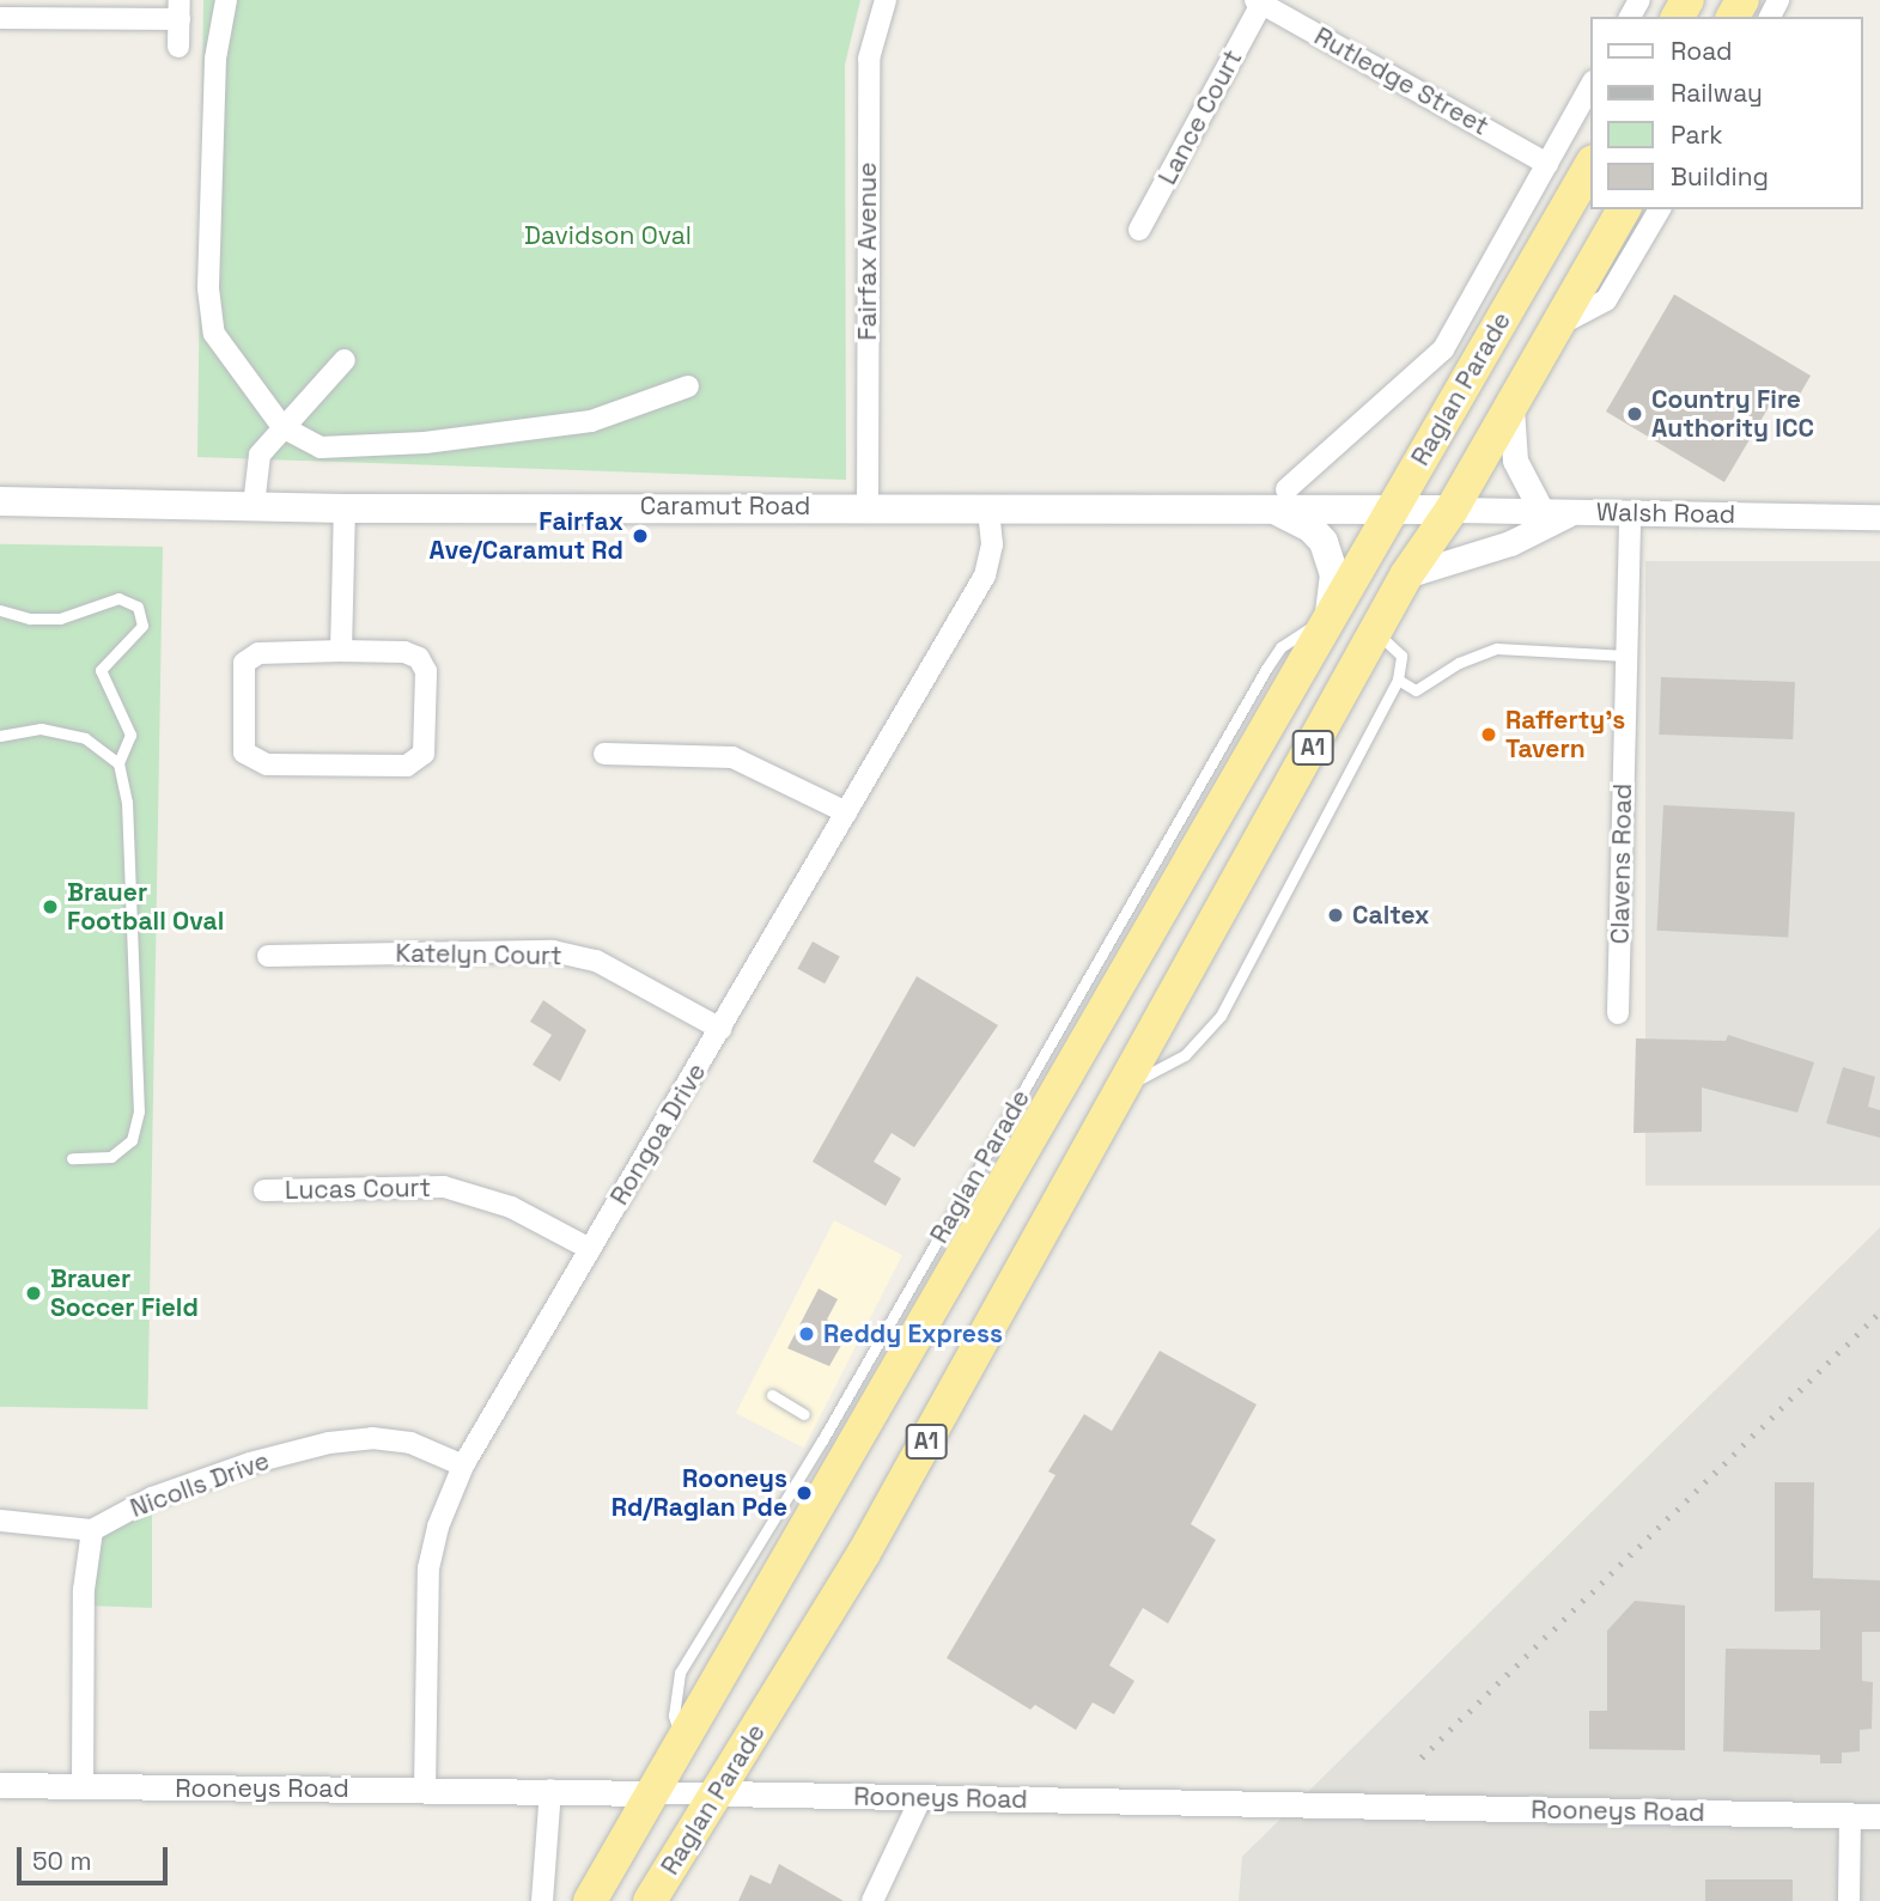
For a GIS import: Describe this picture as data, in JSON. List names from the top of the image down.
{
  "streets": {
    "highway": ["Raglan Parade", "A1"],
    "main road": ["Caramut Road"],
    "street": [
      "Rutledge Street",
      "Lance Court",
      "Fairfax Avenue",
      "Walsh Road",
      "Clavens Road",
      "Katelyn Court",
      "Rongoa Drive",
      "Lucas Court",
      "Nicolls Drive",
      "Rooneys Road"
    ]
  },
  "crossings": [
    ["Rutledge Street", "Lance Court"],
    ["Rutledge Street", "Raglan Parade"],
    ["Fairfax Avenue", "Caramut Road"],
    ["Raglan Parade", "Caramut Road"],
    ["Raglan Parade", "Walsh Road"],
    ["Raglan Parade", "Rooneys Road"],
    ["Caramut Road", "Walsh Road"],
    ["Caramut Road", "Rongoa Drive"],
    ["Walsh Road", "Clavens Road"],
    ["Katelyn Court", "Rongoa Drive"],
    ["Rongoa Drive", "Lucas Court"],
    ["Rongoa Drive", "Nicolls Drive"],
    ["Rongoa Drive", "Rooneys Road"]
  ],
  "parks": ["Davidson Oval"],
  "places": [
    "Country Fire Authority ICC",
    "Fairfax Ave/Caramut Rd",
    "Rafferty's Tavern",
    "Brauer Football Oval",
    "Caltex",
    "Brauer Soccer Field",
    "Reddy Express",
    "Rooneys Rd/Raglan Pde"
  ],
  "legend": [
    "Road",
    "Railway",
    "Park",
    "Building"
  ],
  "scale_bar": "50 m"
}
